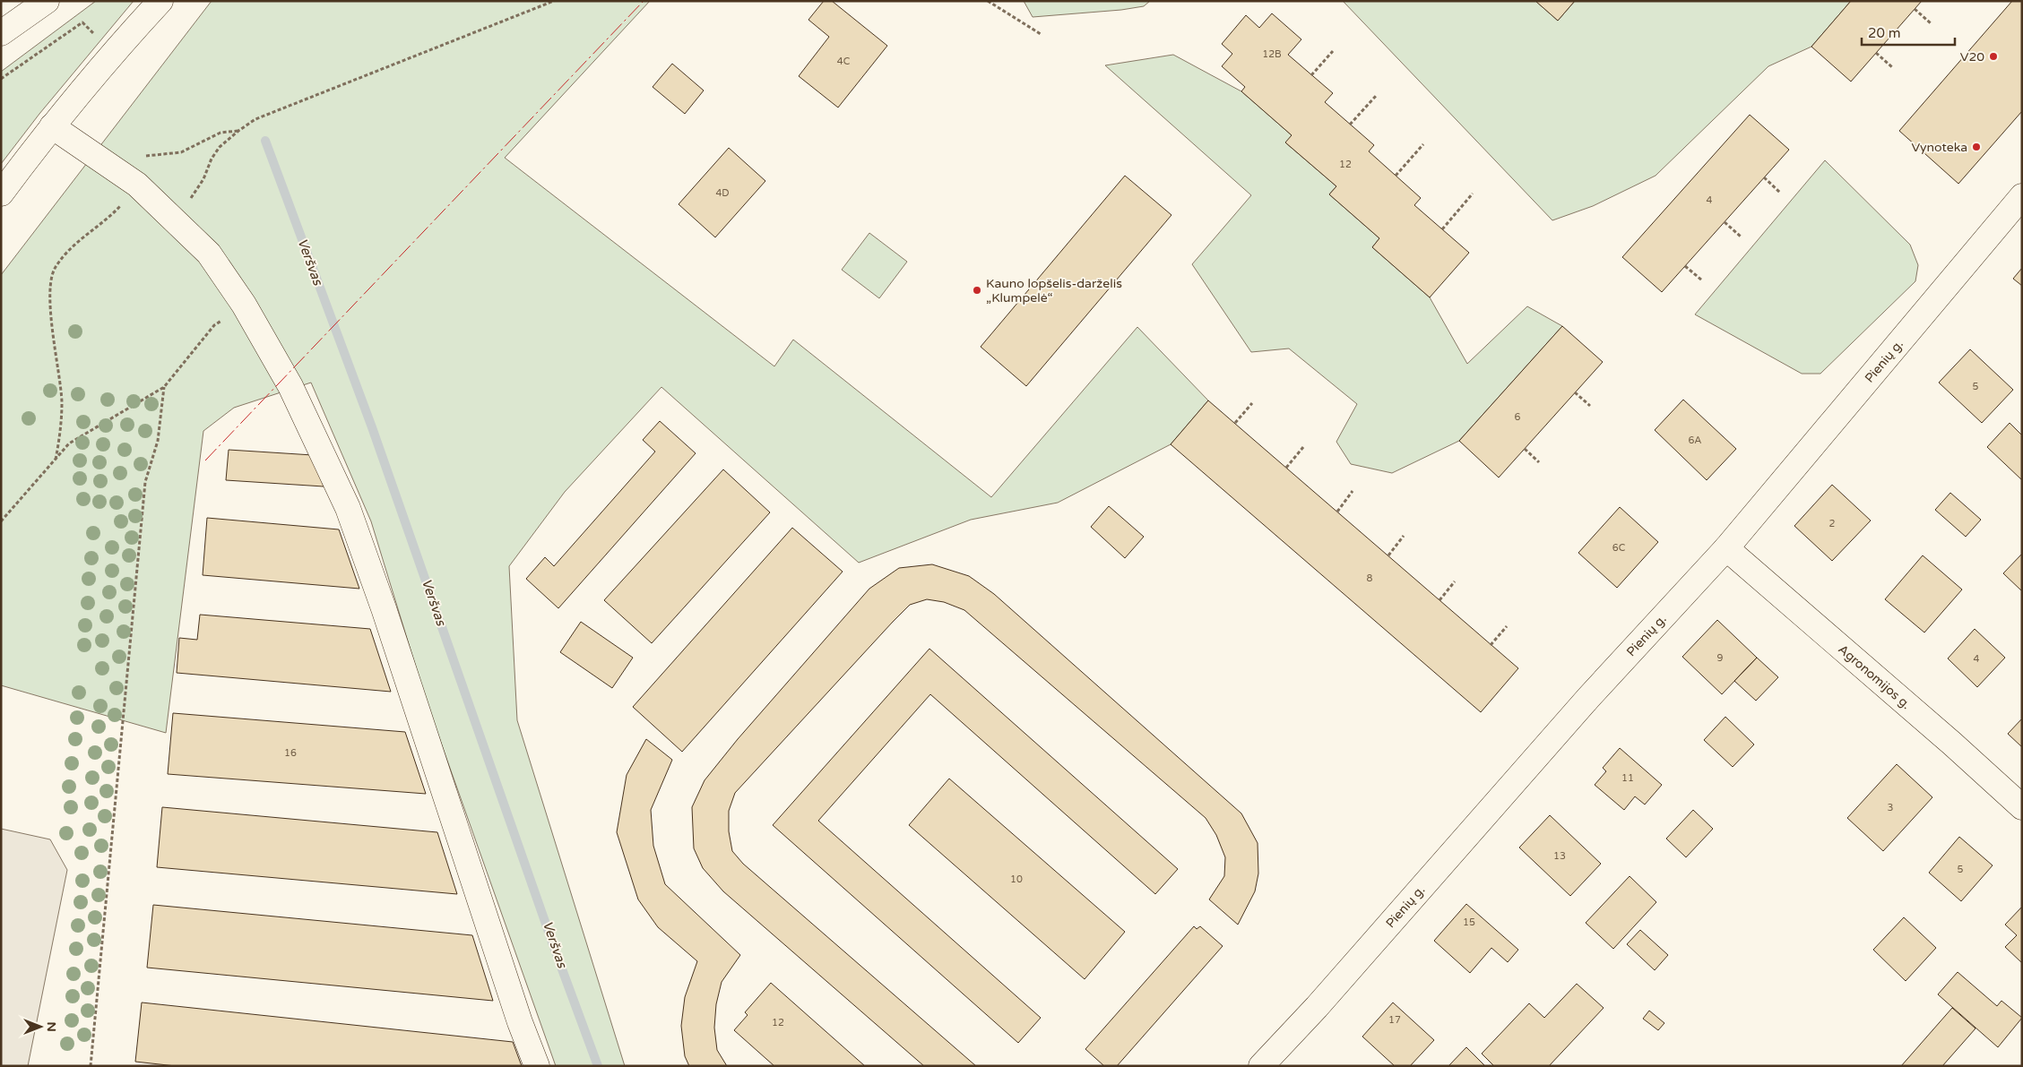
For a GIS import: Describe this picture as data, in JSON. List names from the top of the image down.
{
  "streets": {
    "main road": ["Pienių g.", "Agronomijos g."]
  },
  "crossings": [
    ["Pienių g.", "Agronomijos g."]
  ],
  "water": ["Veršvas"],
  "places": ["V20", "Vynoteka", "Kauno lopšelis-darželis „Klumpelė“"],
  "house_numbers": [
    "12B",
    "4C",
    "12",
    "4D",
    "4",
    "5",
    "6",
    "6A",
    "2",
    "6C",
    "8",
    "9",
    "4",
    "16",
    "11",
    "3",
    "13",
    "5",
    "10",
    "15",
    "17",
    "12"
  ],
  "scale_bar": "20 m",
  "north": "right"
}
